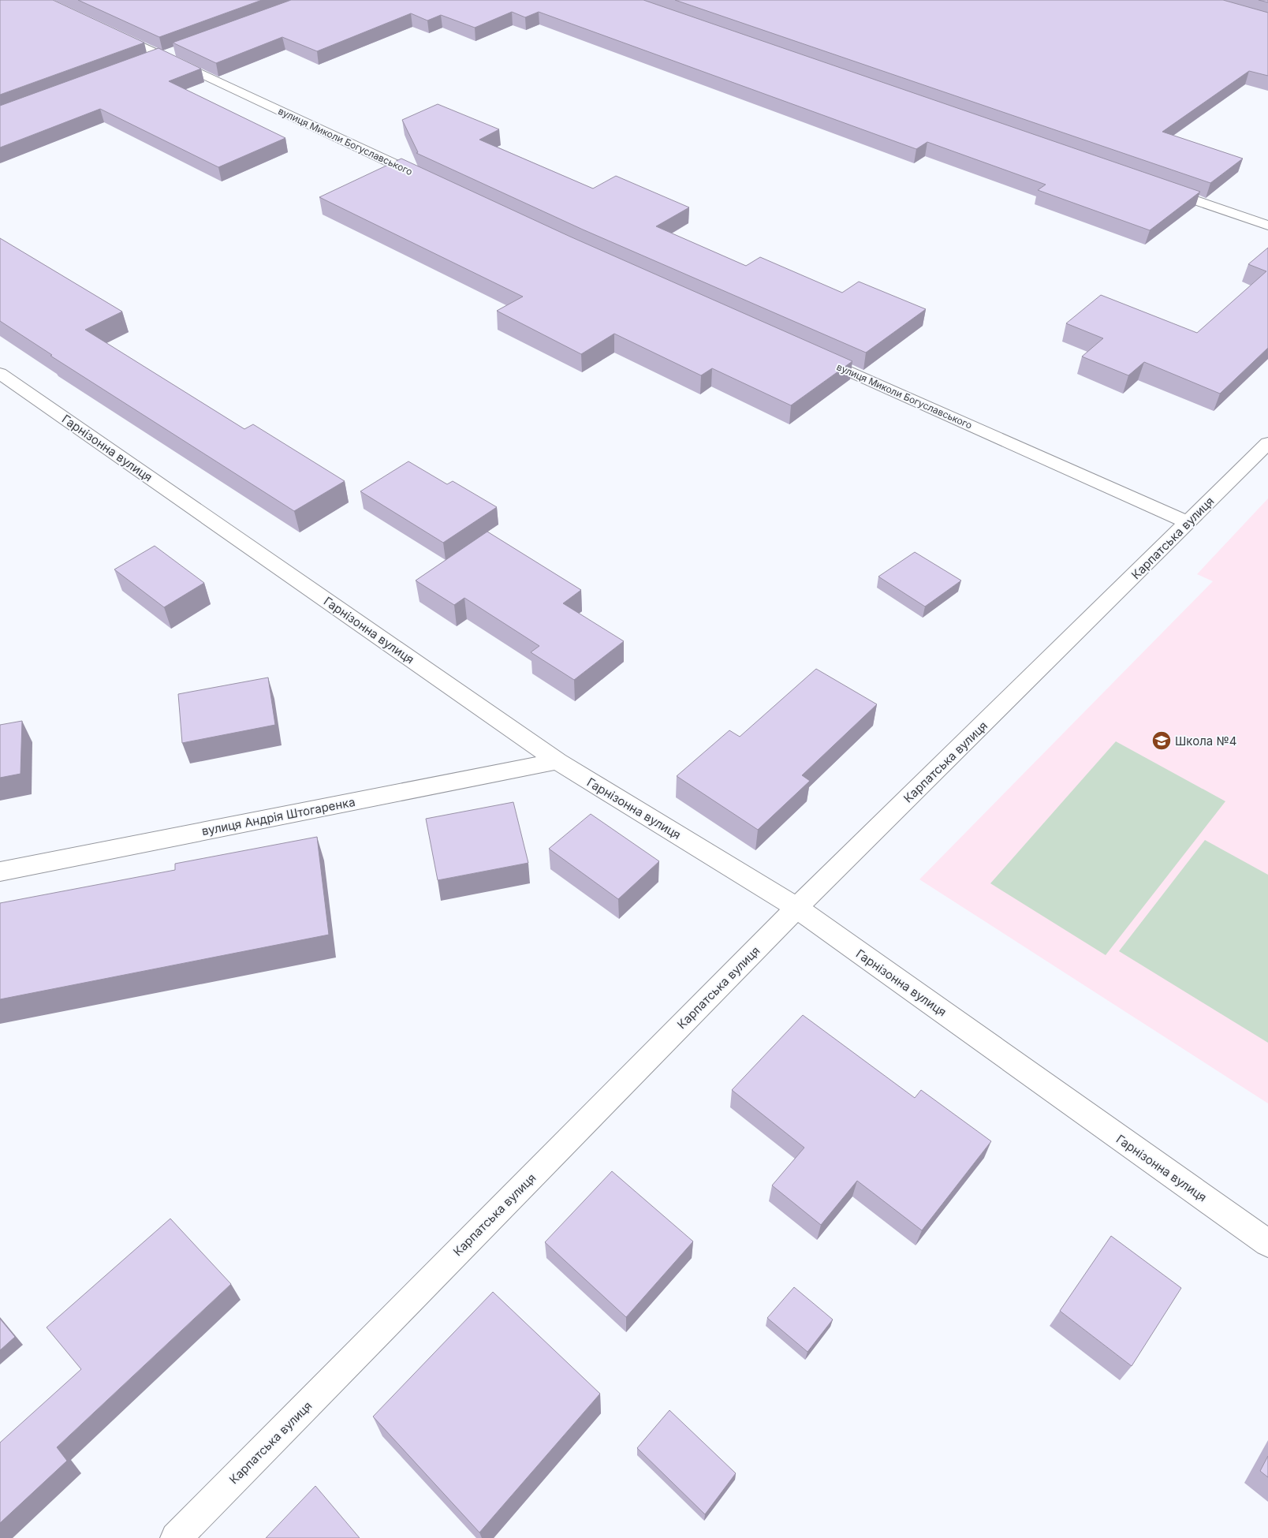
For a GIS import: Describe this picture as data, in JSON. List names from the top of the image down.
{
  "streets": {
    "street": [
      "вулиця Миколи Богуславського",
      "Гарнізонна вулиця",
      "Карпатська вулиця",
      "вулиця Андрія Штогаренка"
    ]
  },
  "crossings": [
    ["вулиця Миколи Богуславського", "Карпатська вулиця"],
    ["Гарнізонна вулиця", "Карпатська вулиця"],
    ["Гарнізонна вулиця", "вулиця Андрія Штогаренка"]
  ],
  "places": {
    "school or university": ["Школа №4"]
  }
}
